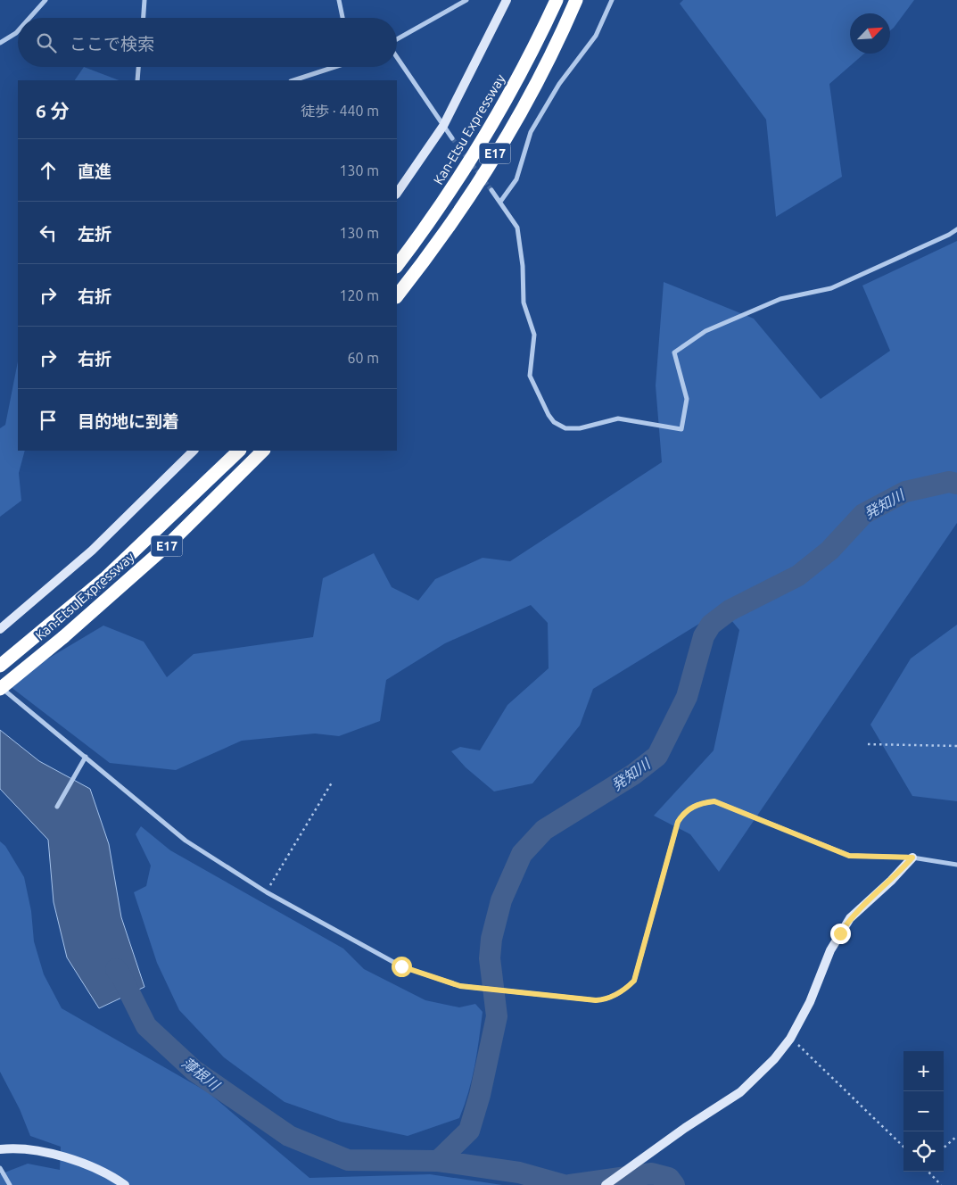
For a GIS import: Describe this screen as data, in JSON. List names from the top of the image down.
{
  "streets": {
    "highway": ["Kan-Etsu Expressway", "E17"]
  },
  "water": ["発知川", "薄根川"],
  "north": "top right",
  "page": {
    "search": "ここで検索",
    "heading": ["6 分", "徒歩 · 440 m"],
    "list": [
      ["直進", "130 m"],
      ["左折", "130 m"],
      ["右折", "120 m"],
      ["右折", "60 m"],
      "目的地に到着"
    ],
    "map_buttons": ["+", "−"]
  }
}
